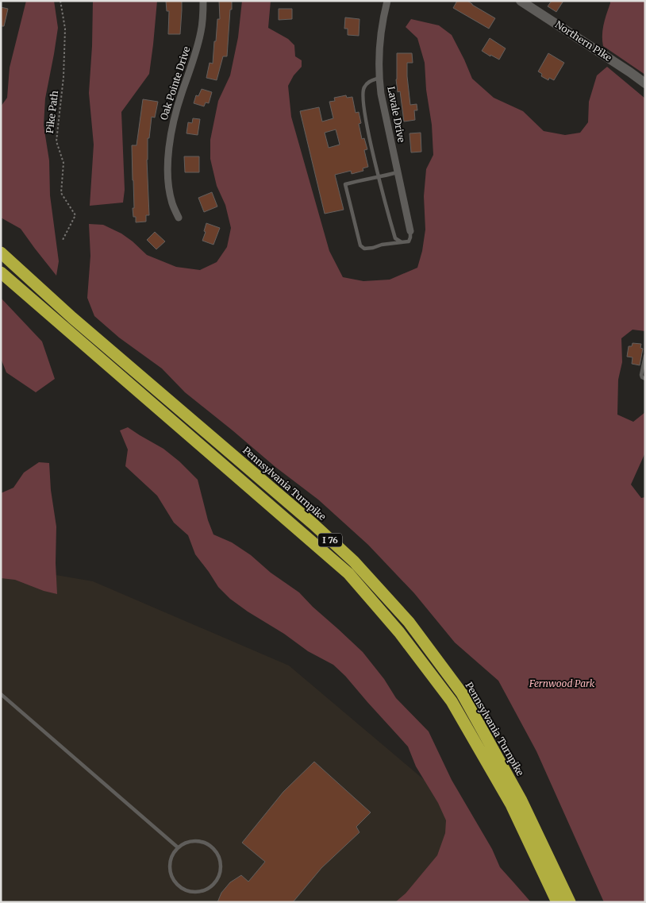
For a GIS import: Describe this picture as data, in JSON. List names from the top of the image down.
{
  "streets": {
    "highway": ["Pennsylvania Turnpike", "I 76"],
    "main road": ["Northern Pike"],
    "street": ["Oak Pointe Drive", "Lavale Drive"],
    "path": ["Pike Path"]
  },
  "parks": ["Fernwood Park"]
}
